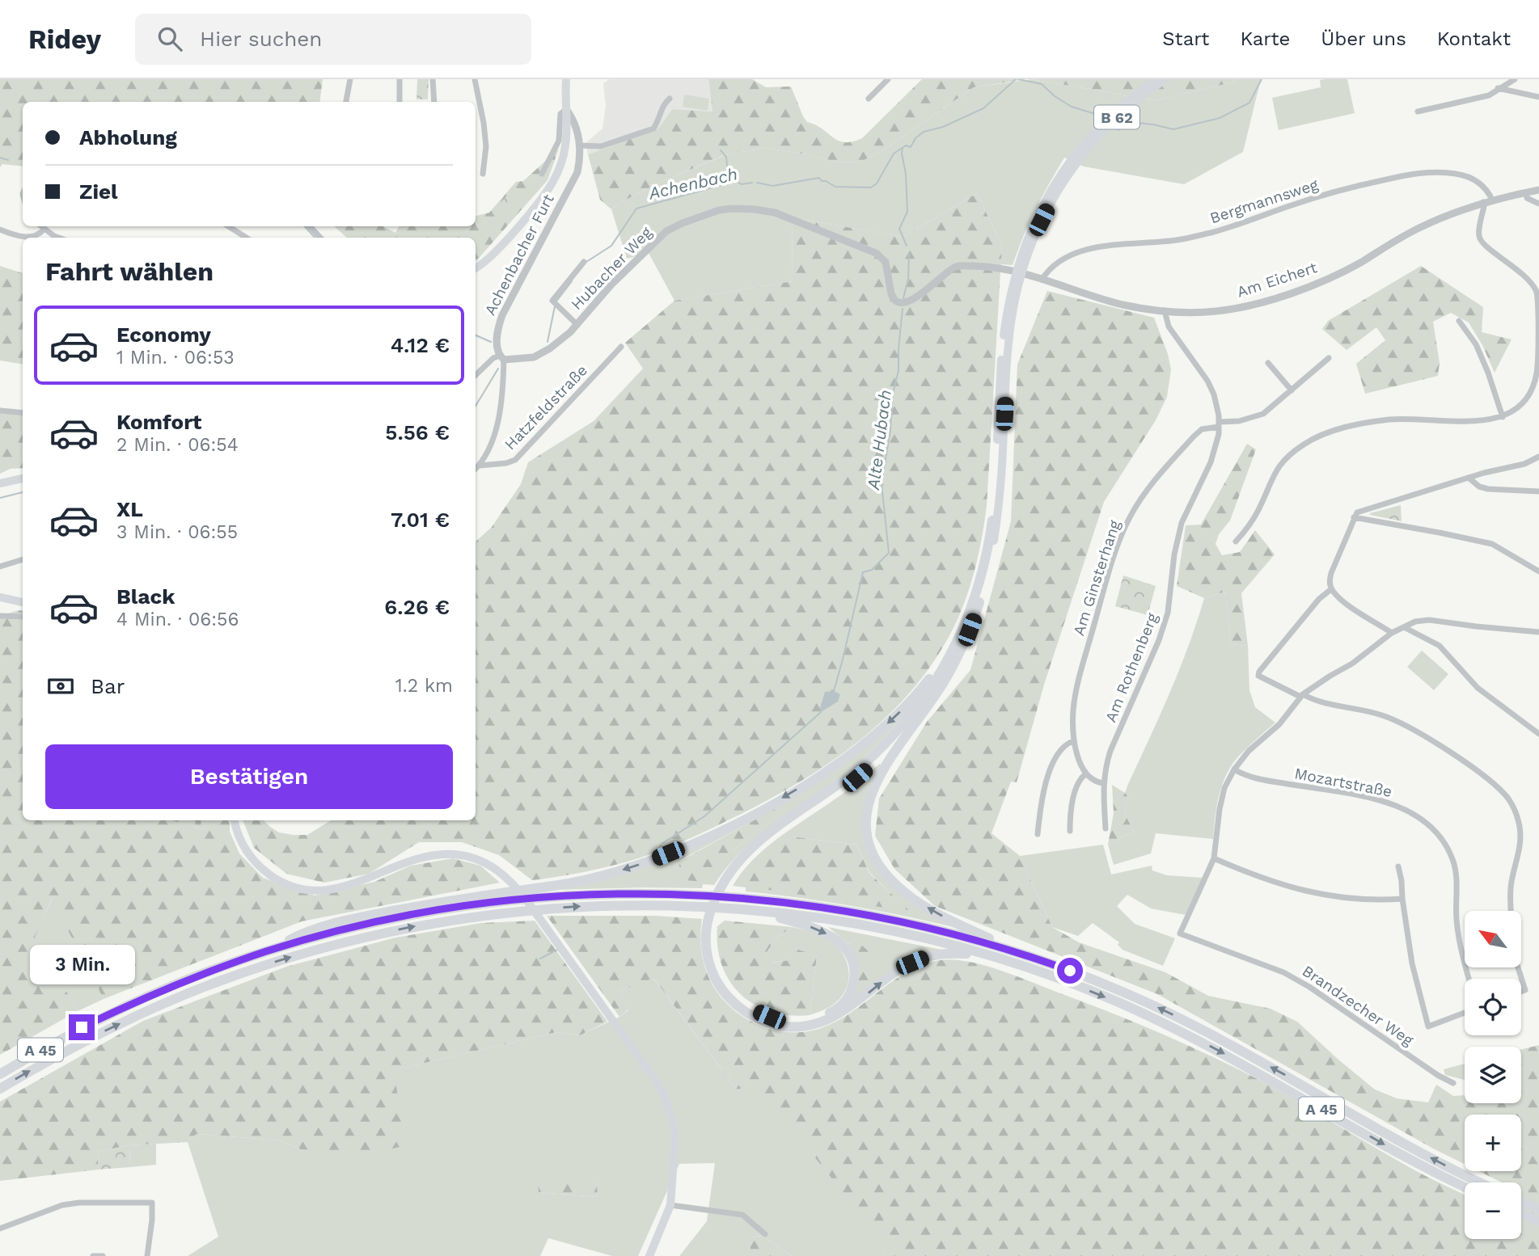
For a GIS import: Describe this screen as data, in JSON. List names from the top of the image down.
{
  "streets": {
    "highway": ["B 62", "A 45"],
    "street": [
      "Bergmannsweg",
      "Achenbacher Furt",
      "Hubacher Weg",
      "Am Eichert",
      "Hatzfeldstraße",
      "Am Ginsterhang",
      "Am Rothenberg",
      "Mozartstraße",
      "Brandzecher Weg"
    ]
  },
  "crossings": [
    ["Bergmannsweg", "Am Eichert"],
    ["Achenbacher Furt", "Hubacher Weg"],
    ["Achenbacher Furt", "Hatzfeldstraße"],
    ["Hubacher Weg", "Am Eichert"],
    ["Am Eichert", "Am Rothenberg"],
    ["Am Ginsterhang", "Am Rothenberg"]
  ],
  "water": ["Achenbach", "Alte Hubach"],
  "north": "top left",
  "page": {
    "header": "Ridey",
    "search": "Hier suchen",
    "nav": [
      "Start",
      "Karte",
      "Über uns",
      "Kontakt"
    ],
    "banner": ["Abholung", "Ziel"],
    "heading": "Fahrt wählen",
    "list": [
      {
        "name": "Economy",
        "note": "1 Min. · 06:53",
        "value": "4.12 €"
      },
      {
        "name": "Komfort",
        "note": "2 Min. · 06:54",
        "value": "5.56 €"
      },
      {
        "name": "XL",
        "note": "3 Min. · 06:55",
        "value": "7.01 €"
      },
      {
        "name": "Black",
        "note": "4 Min. · 06:56",
        "value": "6.26 €"
      }
    ],
    "pay": ["Bar", "1.2 km"],
    "buttons": "Bestätigen",
    "map_buttons": ["+", "−"],
    "bubble": "3 Min."
  }
}
